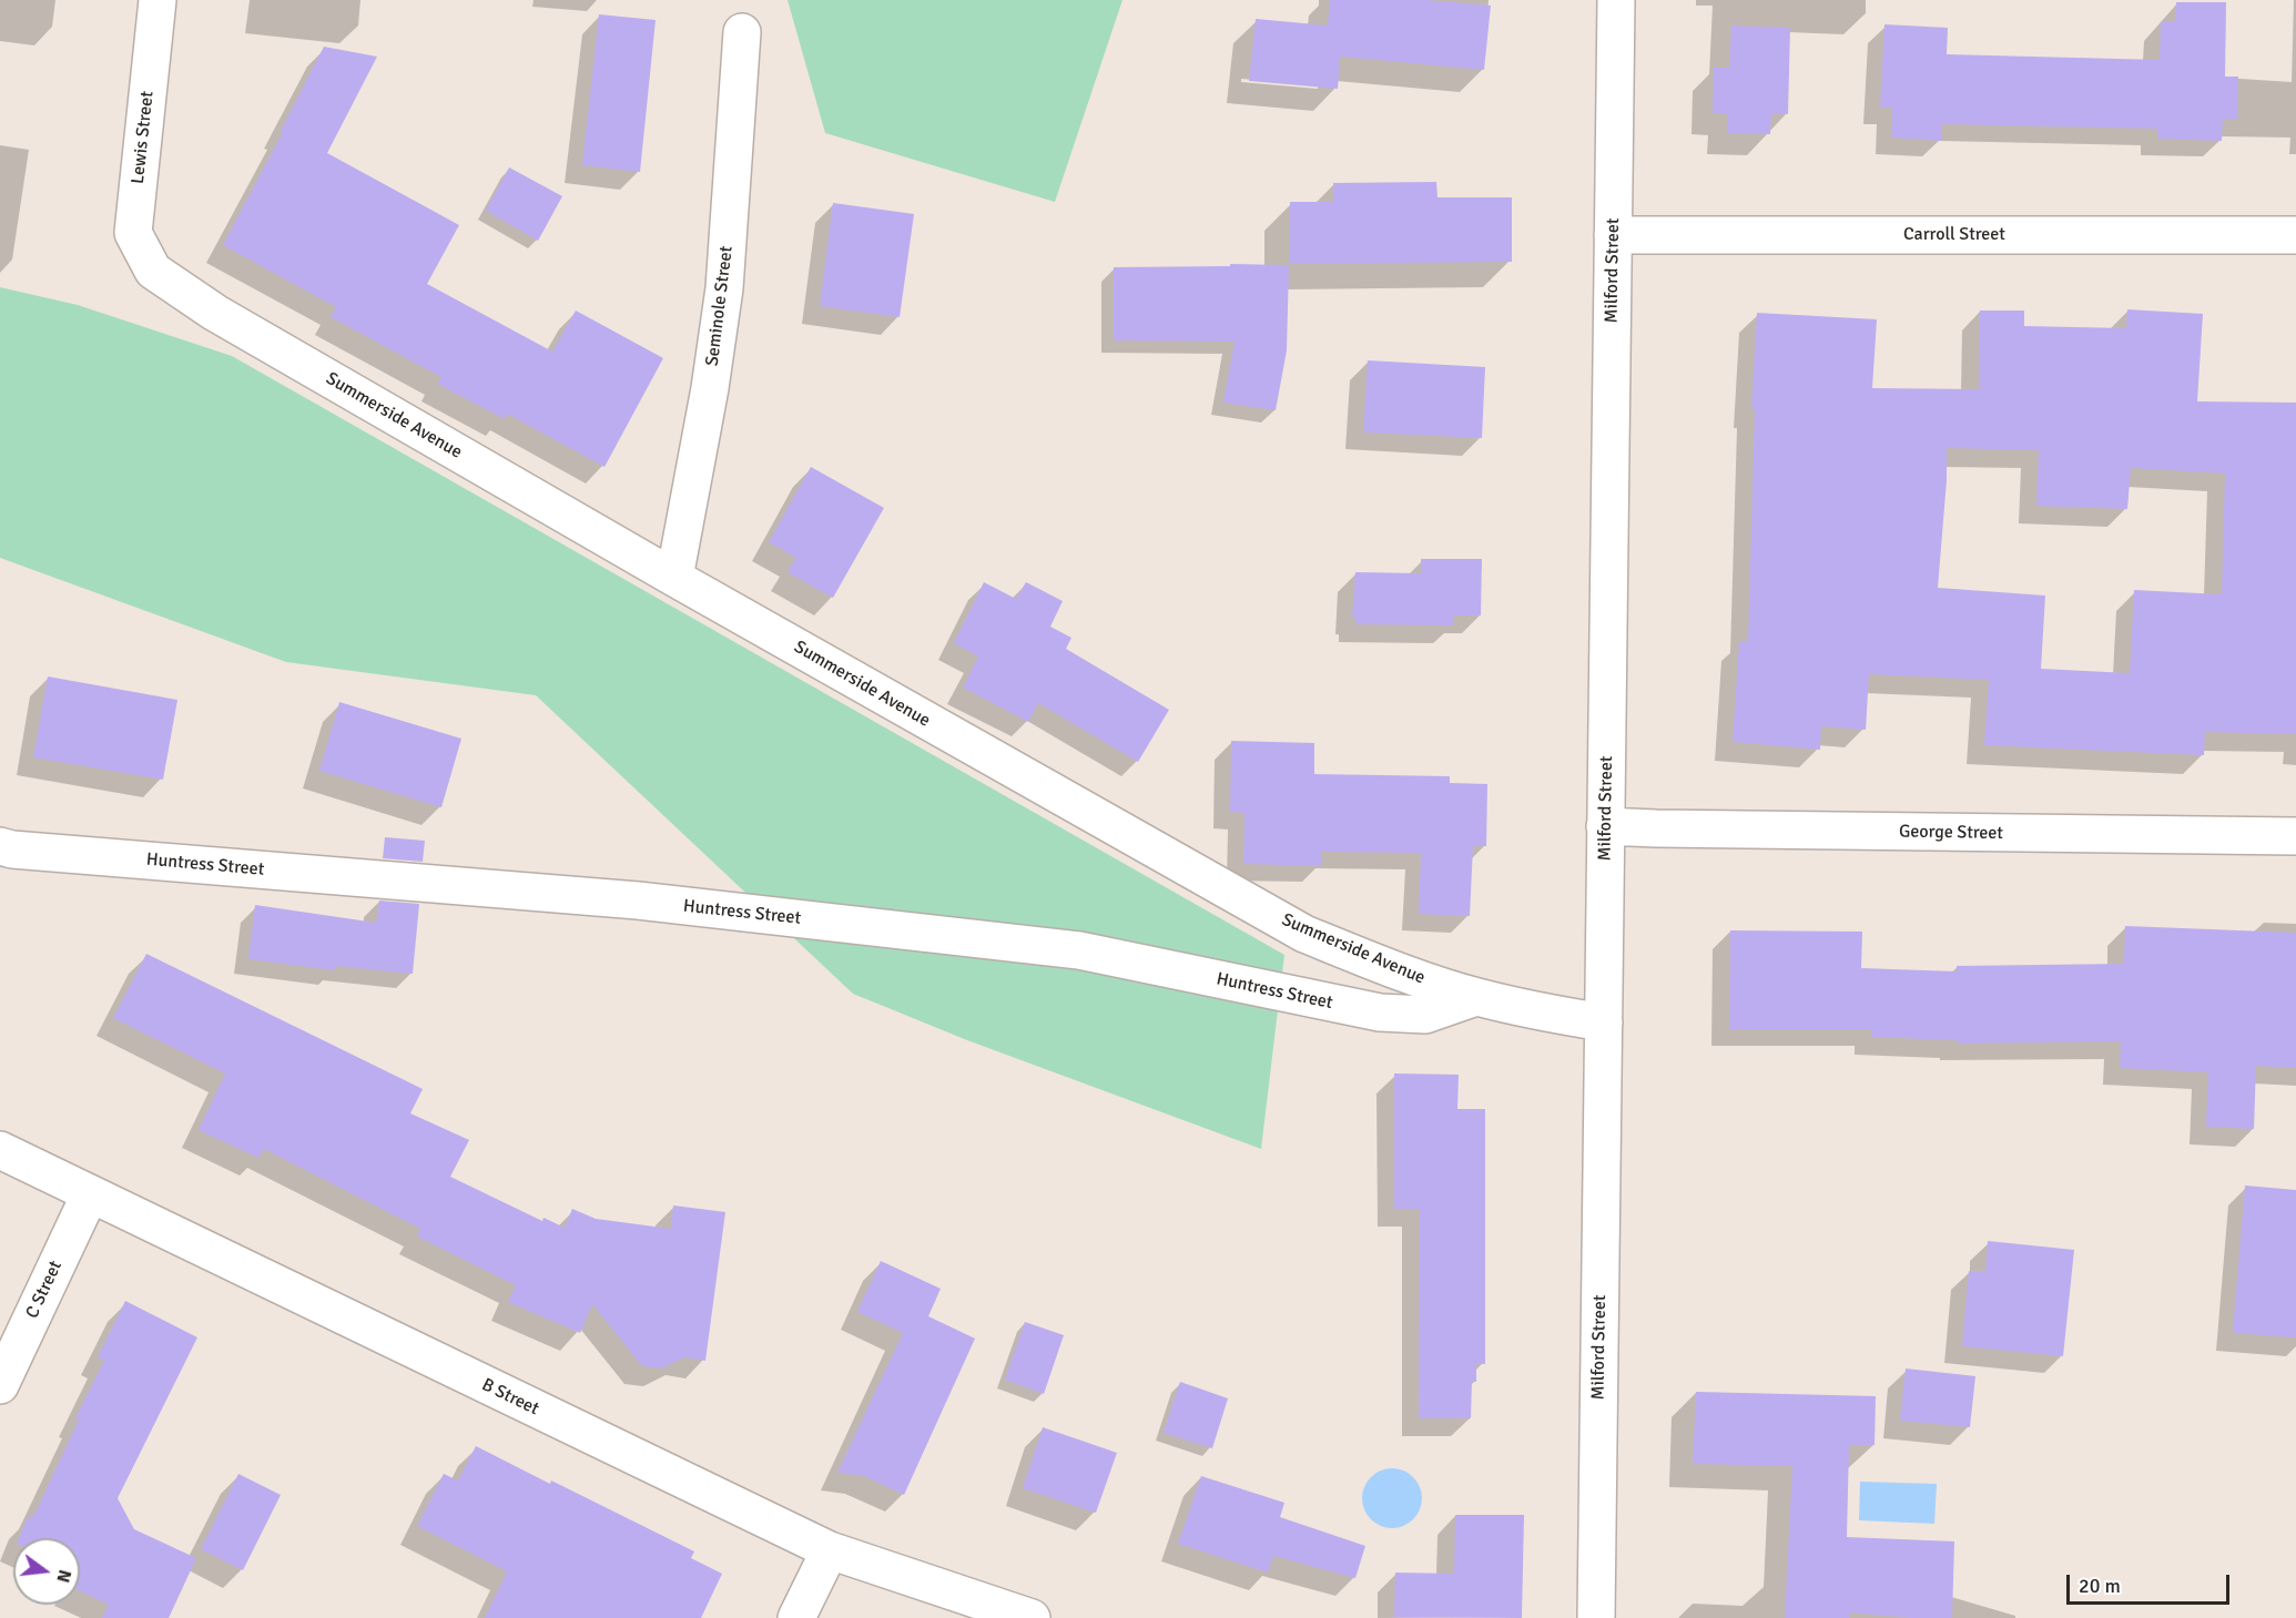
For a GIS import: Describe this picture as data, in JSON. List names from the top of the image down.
{
  "streets": {
    "street": [
      "Lewis Street",
      "Carroll Street",
      "Milford Street",
      "Seminole Street",
      "Summerside Avenue",
      "George Street",
      "Huntress Street",
      "C Street",
      "B Street"
    ]
  },
  "crossings": [
    ["Lewis Street", "Summerside Avenue"],
    ["Carroll Street", "Milford Street"],
    ["Milford Street", "Summerside Avenue"],
    ["Milford Street", "George Street"],
    ["Seminole Street", "Summerside Avenue"],
    ["Summerside Avenue", "Huntress Street"],
    ["C Street", "B Street"]
  ],
  "scale_bar": "20 m",
  "north": "right"
}
